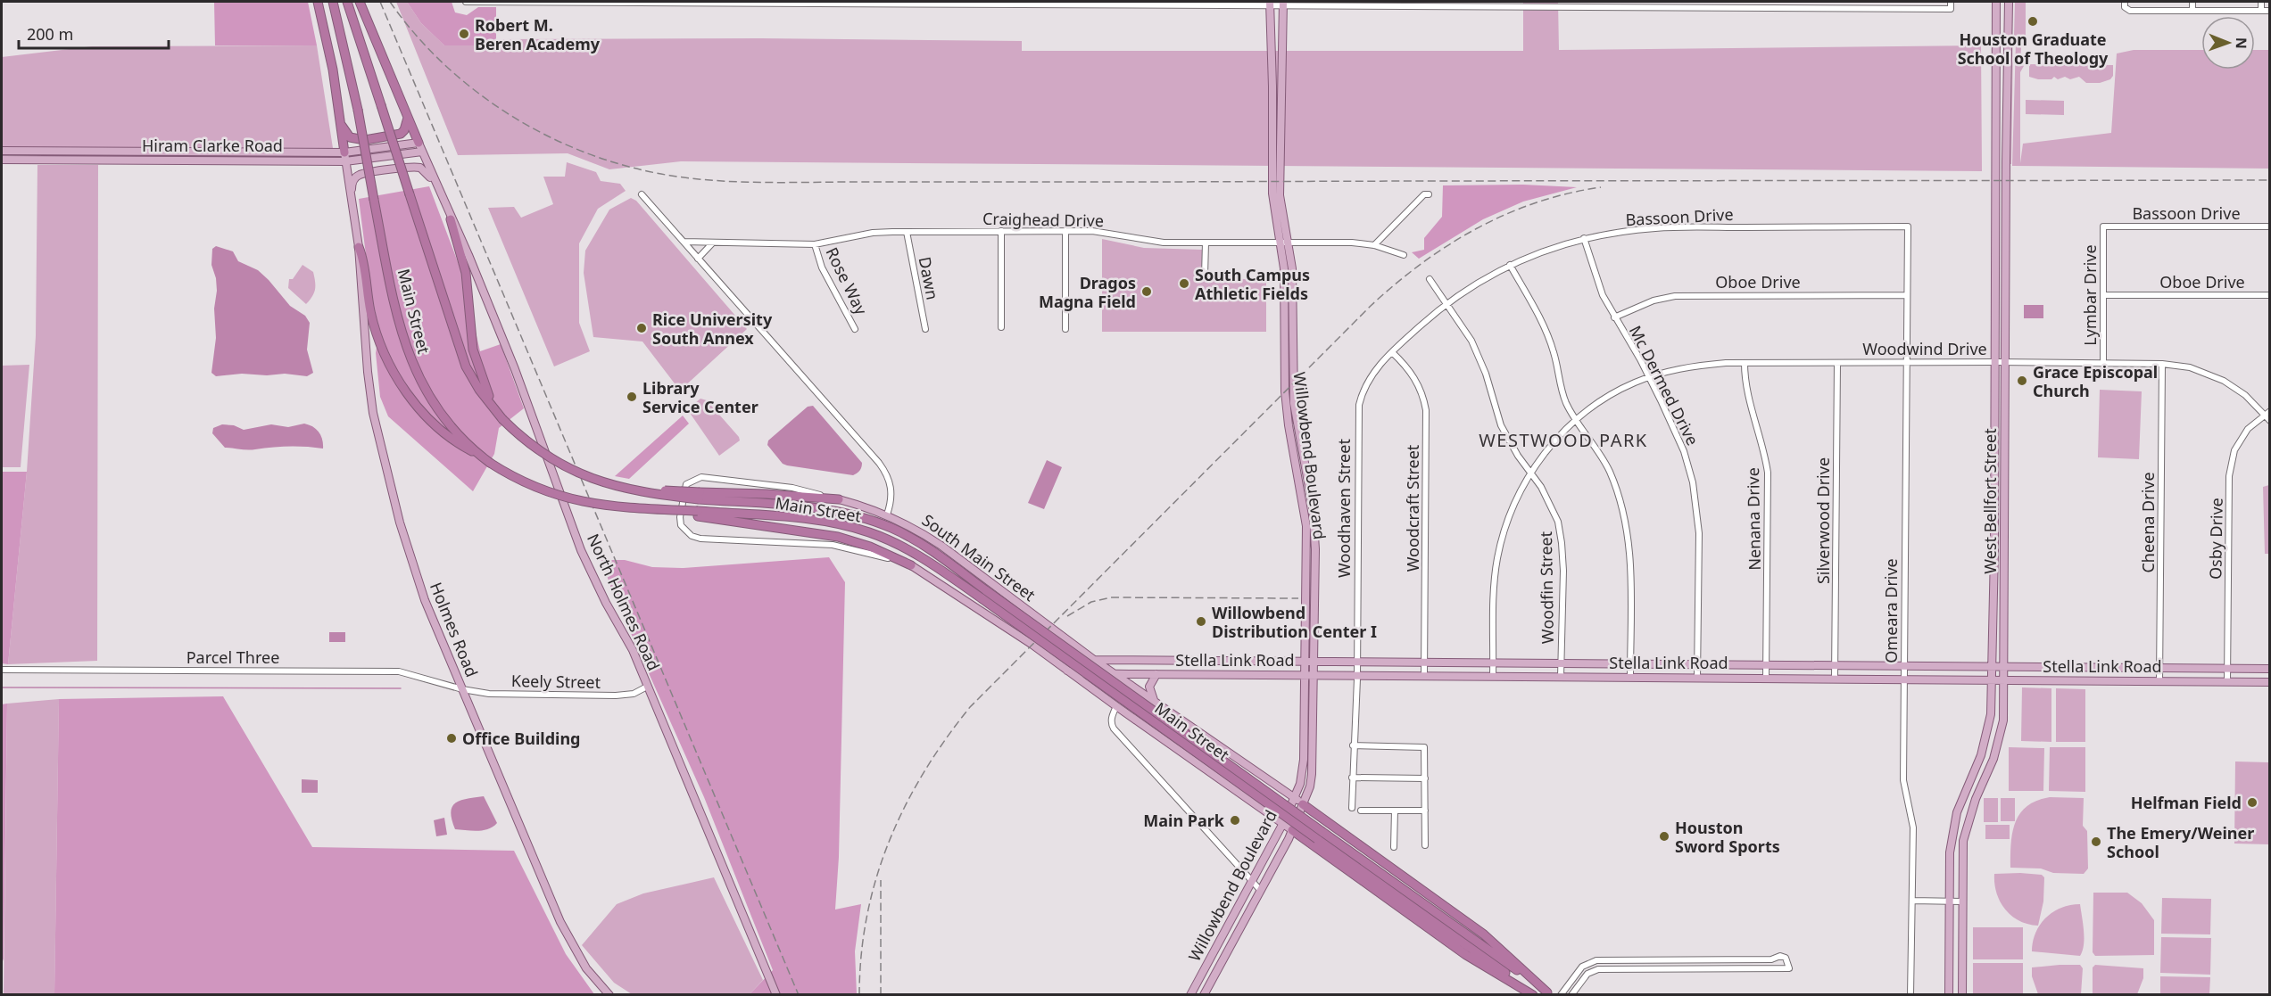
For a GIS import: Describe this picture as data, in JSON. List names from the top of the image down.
{
  "streets": {
    "highway": ["Main Street"],
    "main road": [
      "Hiram Clarke Road",
      "Willowbend Boulevard",
      "West Bellfort Street",
      "South Main Street",
      "North Holmes Road",
      "Holmes Road",
      "Stella Link Road"
    ],
    "street": [
      "Bassoon Drive",
      "Craighead Drive",
      "Dawn",
      "Rose Way",
      "Oboe Drive",
      "Lymbar Drive",
      "Woodwind Drive",
      "Mc Dermed Drive",
      "Woodhaven Street",
      "Woodcraft Street",
      "Nenana Drive",
      "Silverwood Drive",
      "Cheena Drive",
      "Osby Drive",
      "Woodfin Street",
      "Omeara Drive",
      "Parcel Three",
      "Keely Street"
    ]
  },
  "crossings": [
    ["Bassoon Drive", "Lymbar Drive"],
    ["Bassoon Drive", "Mc Dermed Drive"],
    ["Bassoon Drive", "Woodhaven Street"],
    ["Bassoon Drive", "Woodcraft Street"],
    ["Bassoon Drive", "Woodfin Street"],
    ["Bassoon Drive", "Omeara Drive"],
    ["Craighead Drive", "Dawn"],
    ["Craighead Drive", "Rose Way"],
    ["Craighead Drive", "Willowbend Boulevard"],
    ["Oboe Drive", "Lymbar Drive"],
    ["Oboe Drive", "Mc Dermed Drive"],
    ["Oboe Drive", "Omeara Drive"],
    ["Lymbar Drive", "Woodwind Drive"],
    ["Woodwind Drive", "Mc Dermed Drive"],
    ["Woodwind Drive", "West Bellfort Street"],
    ["Woodwind Drive", "Nenana Drive"],
    ["Woodwind Drive", "Silverwood Drive"],
    ["Woodwind Drive", "Cheena Drive"],
    ["Woodwind Drive", "Osby Drive"],
    ["Woodwind Drive", "Woodfin Street"],
    ["Woodwind Drive", "Omeara Drive"],
    ["Woodwind Drive", "Stella Link Road"],
    ["Mc Dermed Drive", "Stella Link Road"],
    ["Willowbend Boulevard", "South Main Street"],
    ["Willowbend Boulevard", "Stella Link Road"],
    ["West Bellfort Street", "Stella Link Road"],
    ["Woodhaven Street", "Woodcraft Street"],
    ["Woodhaven Street", "Stella Link Road"],
    ["Woodcraft Street", "Stella Link Road"],
    ["Nenana Drive", "Stella Link Road"],
    ["Silverwood Drive", "Stella Link Road"],
    ["Cheena Drive", "Stella Link Road"],
    ["Osby Drive", "Stella Link Road"],
    ["South Main Street", "Stella Link Road"],
    ["Woodfin Street", "Stella Link Road"],
    ["North Holmes Road", "Keely Street"],
    ["Omeara Drive", "Stella Link Road"],
    ["Holmes Road", "Parcel Three"],
    ["Holmes Road", "Keely Street"],
    ["Parcel Three", "Keely Street"]
  ],
  "districts": ["WESTWOOD PARK"],
  "places": [
    "Houston Graduate School of Theology",
    "Robert M. Beren Academy",
    "South Campus Athletic Fields",
    "Dragos Magna Field",
    "Rice University South Annex",
    "Grace Episcopal Church",
    "Library Service Center",
    "Willowbend Distribution Center I",
    "Office Building",
    "Helfman Field",
    "Main Park",
    "Houston Sword Sports",
    "The Emery/Weiner School"
  ],
  "scale_bar": "200 m",
  "north": "right"
}
